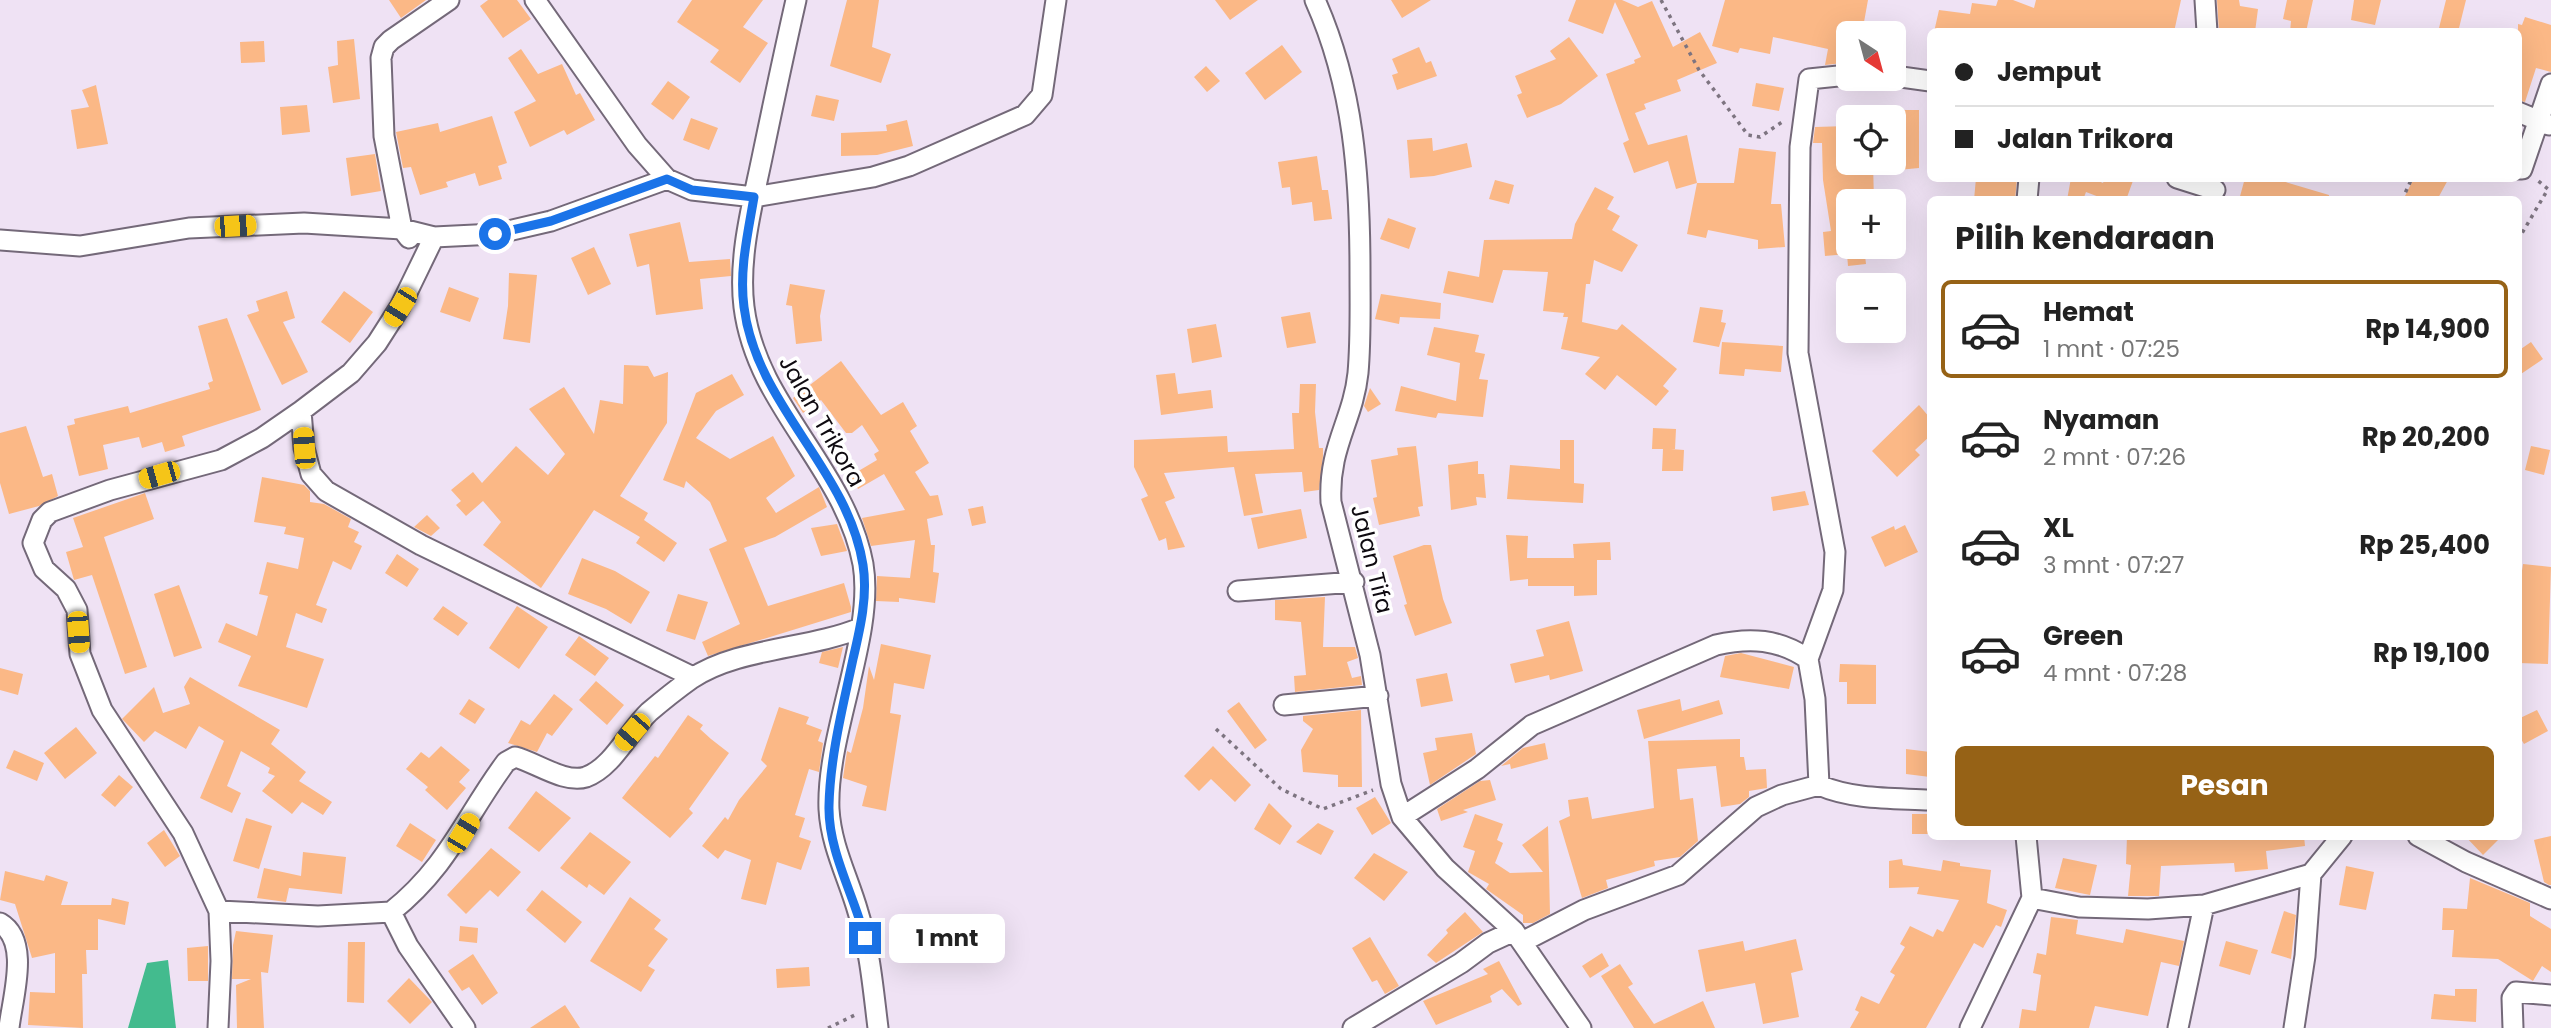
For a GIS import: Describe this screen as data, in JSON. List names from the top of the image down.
{
  "streets": {
    "street": ["Jalan Trikora", "Jalan Tifa"]
  },
  "north": "bottom right",
  "page": {
    "map_buttons": ["+", "−"],
    "banner": ["Jemput", "Jalan Trikora"],
    "heading": "Pilih kendaraan",
    "list": [
      {
        "name": "Hemat",
        "note": "1 mnt · 07:25",
        "value": "Rp 14,900"
      },
      {
        "name": "Nyaman",
        "note": "2 mnt · 07:26",
        "value": "Rp 20,200"
      },
      {
        "name": "XL",
        "note": "3 mnt · 07:27",
        "value": "Rp 25,400"
      },
      {
        "name": "Green",
        "note": "4 mnt · 07:28",
        "value": "Rp 19,100"
      }
    ],
    "buttons": "Pesan",
    "bubble": "1 mnt"
  }
}
